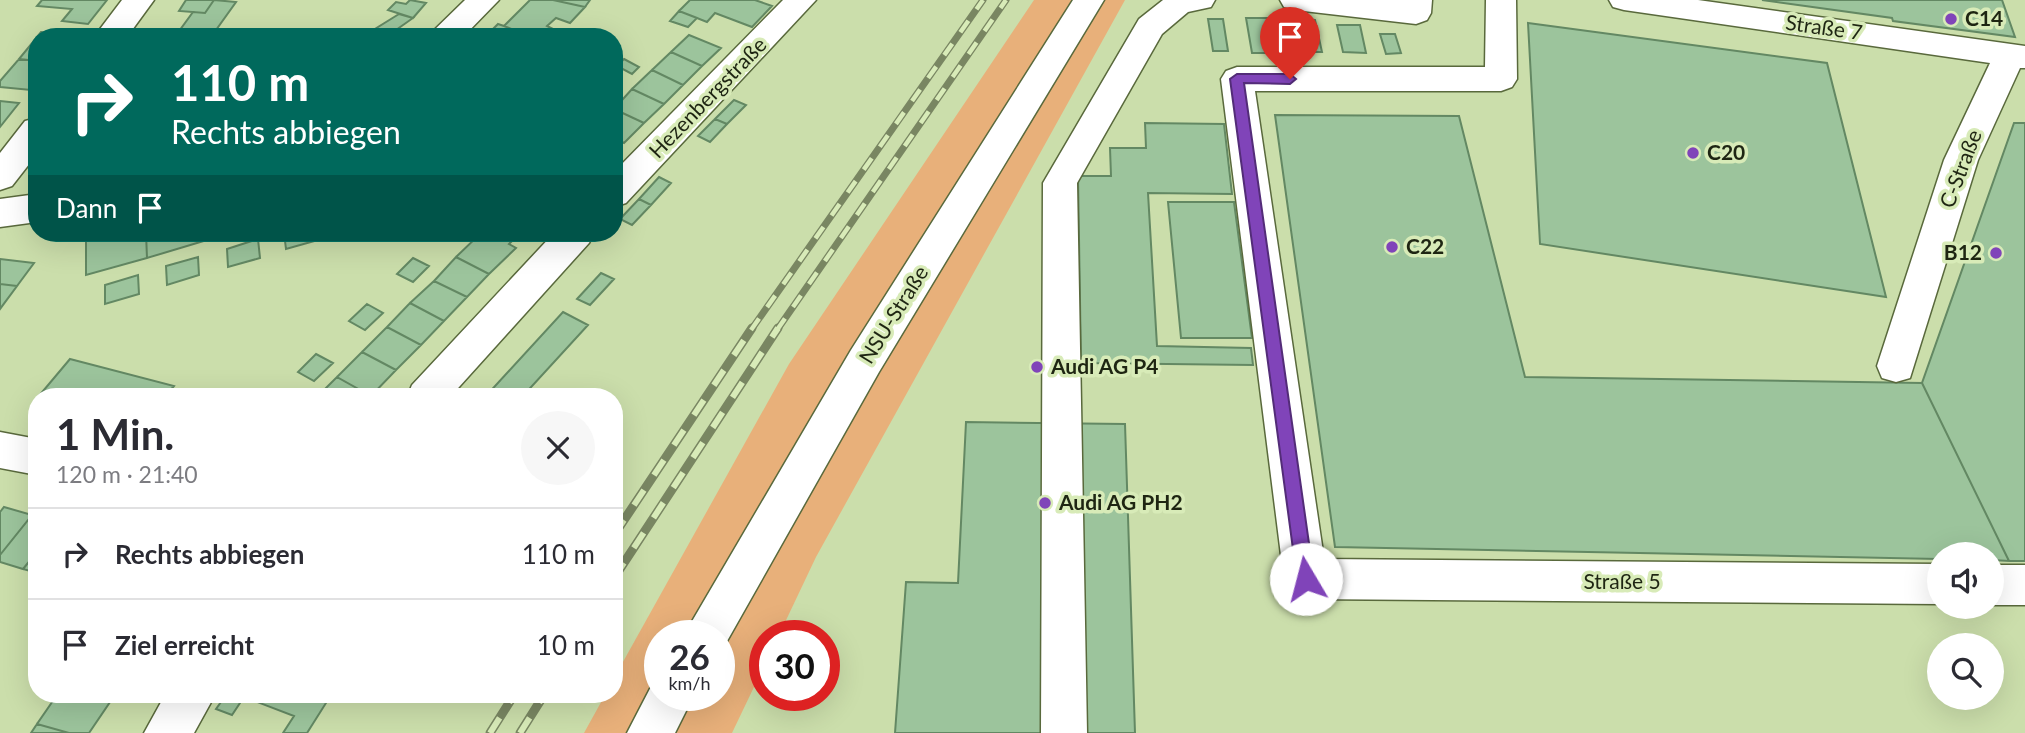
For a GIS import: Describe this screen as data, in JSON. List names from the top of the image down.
{
  "streets": {
    "street": [
      "Straße 7",
      "Hezenbergstraße",
      "C-Straße",
      "NSU-Straße",
      "Straße 5"
    ]
  },
  "crossings": [
    ["Straße 7", "C-Straße"]
  ],
  "places": [
    "C14",
    "C20",
    "C22",
    "B12",
    "Audi AG P4",
    "Audi AG PH2"
  ],
  "page": {
    "turn": ["110 m", "Rechts abbiegen"],
    "then": "Dann",
    "heading": ["1 Min.", "120 m · 21:40"],
    "list": [
      {
        "name": "Rechts abbiegen",
        "value": "110 m"
      },
      {
        "name": "Ziel erreicht",
        "value": "10 m"
      }
    ],
    "speed": "26 km/h",
    "limit": "30"
  }
}
